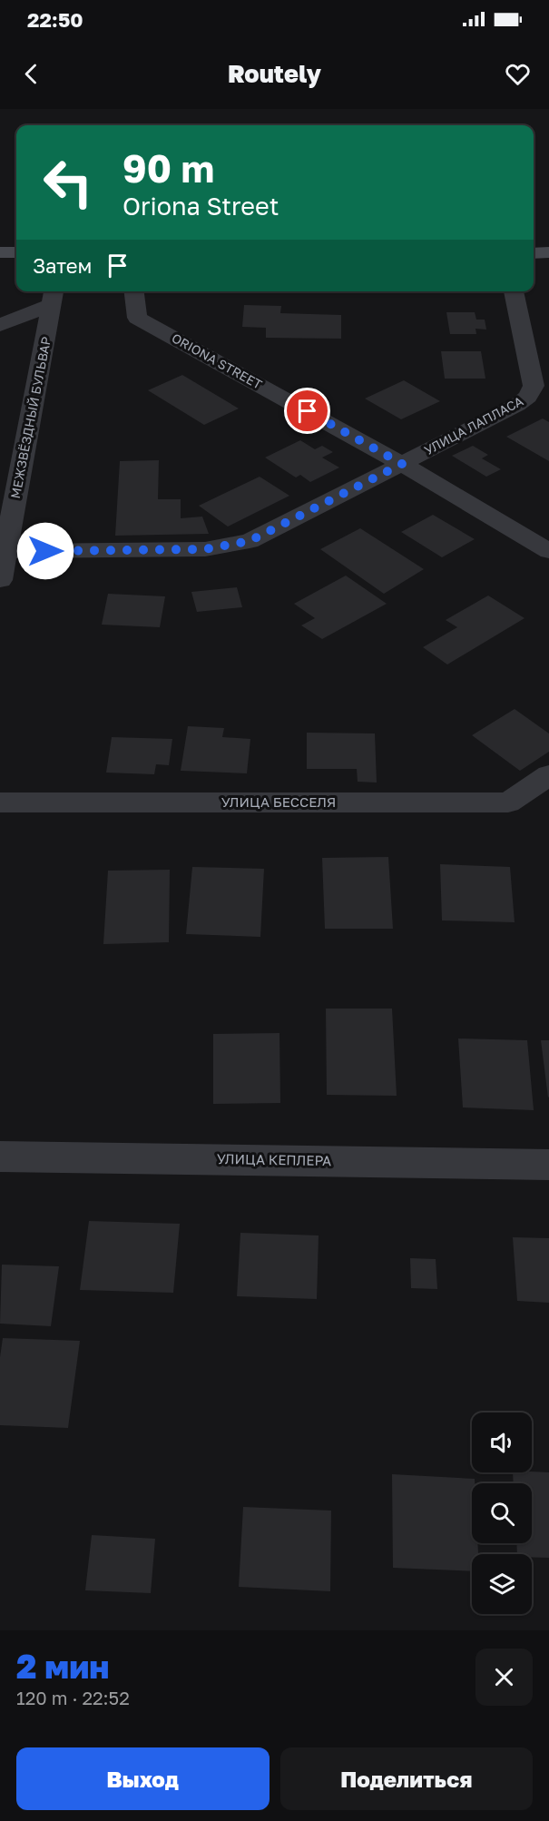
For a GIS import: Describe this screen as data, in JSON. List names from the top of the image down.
{
  "streets": {
    "street": [
      "ORIONA STREET",
      "МЕЖЗВЁЗДНЫЙ БУЛЬВАР",
      "УЛИЦА ЛАПЛАСА",
      "УЛИЦА БЕССЕЛЯ",
      "УЛИЦА КЕПЛЕРА"
    ]
  },
  "crossings": [
    ["ORIONA STREET", "УЛИЦА ЛАПЛАСА"],
    ["МЕЖЗВЁЗДНЫЙ БУЛЬВАР", "УЛИЦА ЛАПЛАСА"]
  ],
  "page": {
    "status": "22:50",
    "header": "Routely",
    "turn": ["90 m", "Oriona Street"],
    "then": "Затем",
    "heading": ["2 мин", "120 m · 22:52"],
    "buttons": ["Выход", "Поделиться"]
  }
}
